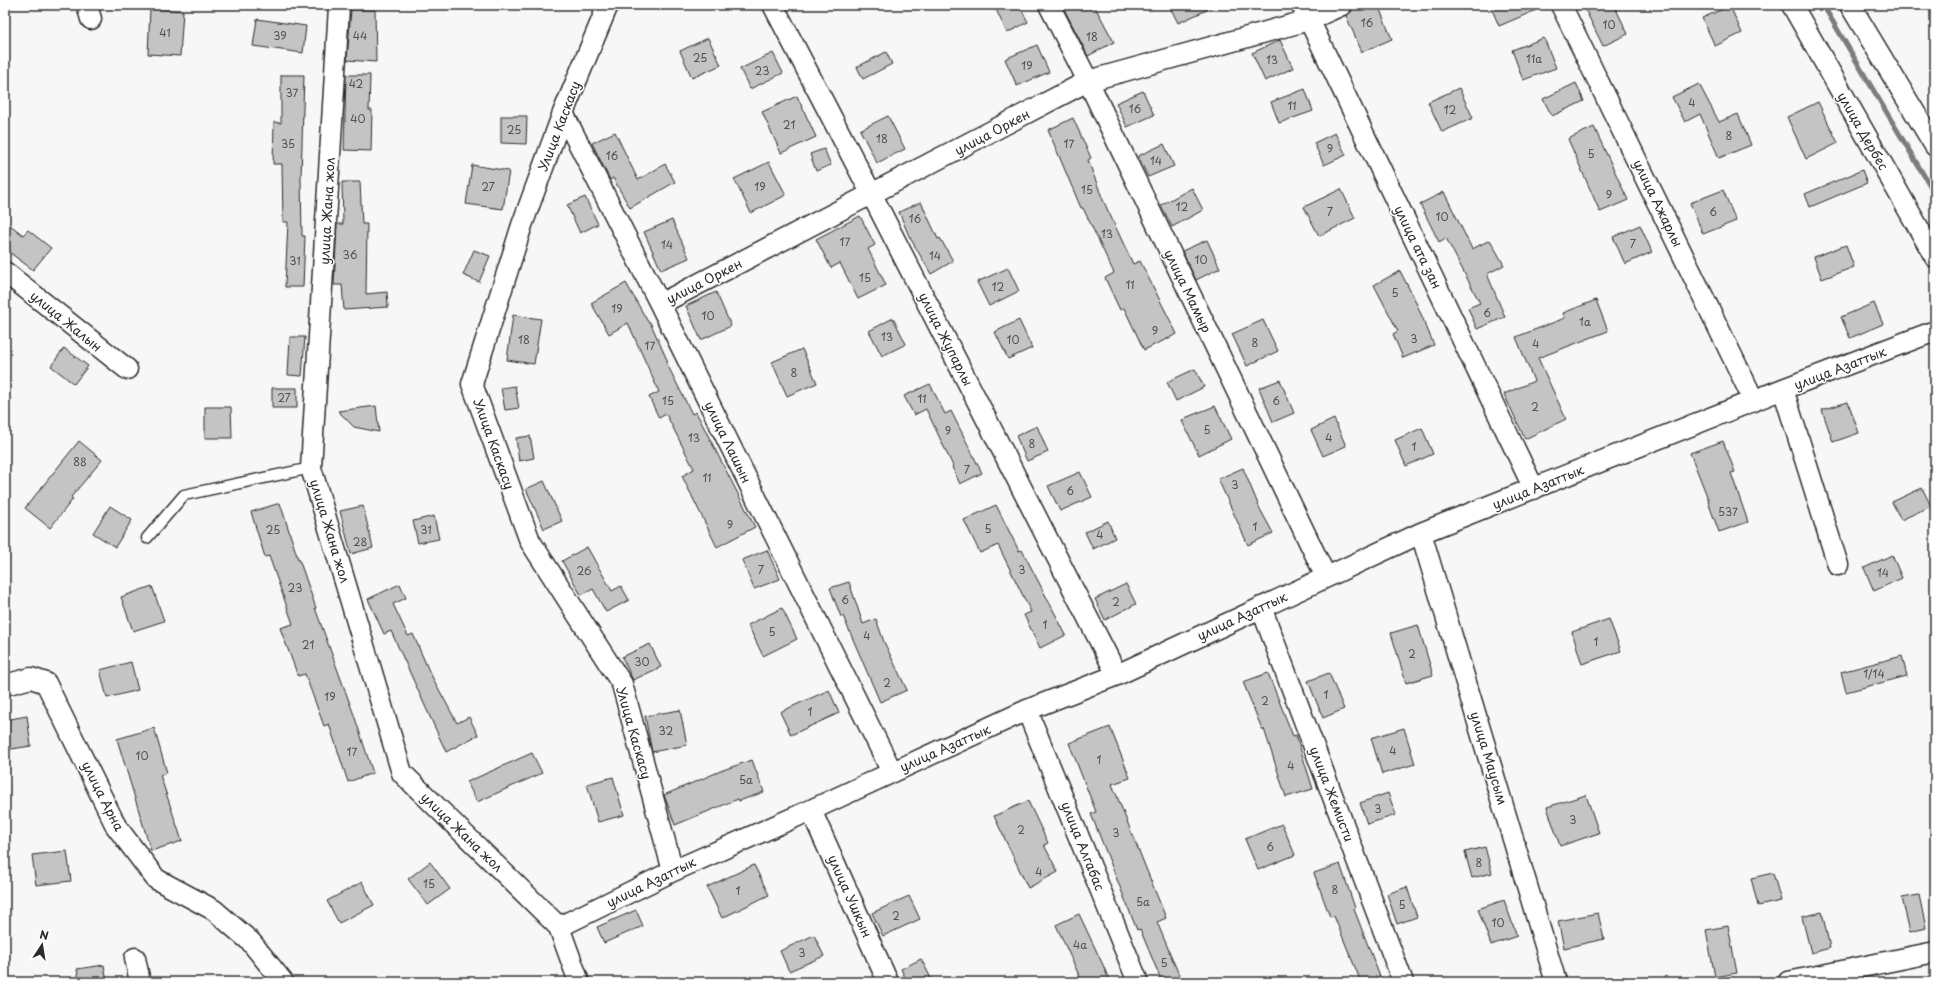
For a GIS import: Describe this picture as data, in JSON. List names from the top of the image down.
{
  "streets": {
    "street": [
      "Улица Каскасу",
      "улица Дербес",
      "улица Оркен",
      "улица Ажарлы",
      "улица Жана жол",
      "улица ата зан",
      "улица Мамыр",
      "улица Жалын",
      "улица Жупарлы",
      "улица Азаттык",
      "улица Лашын",
      "улица Маусым",
      "улица Жемисти",
      "улица Арна",
      "улица Алгабас",
      "улица Ушкын"
    ]
  },
  "crossings": [
    ["Улица Каскасу", "улица Азаттык"],
    ["Улица Каскасу", "улица Лашын"],
    ["улица Оркен", "улица ата зан"],
    ["улица Оркен", "улица Мамыр"],
    ["улица Оркен", "улица Жупарлы"],
    ["улица Оркен", "улица Лашын"],
    ["улица Ажарлы", "улица Азаттык"],
    ["улица Жана жол", "улица Азаттык"],
    ["улица ата зан", "улица Азаттык"],
    ["улица Мамыр", "улица Азаттык"],
    ["улица Жупарлы", "улица Азаттык"],
    ["улица Азаттык", "улица Лашын"],
    ["улица Азаттык", "улица Маусым"],
    ["улица Азаттык", "улица Жемисти"],
    ["улица Азаттык", "улица Алгабас"],
    ["улица Азаттык", "улица Ушкын"]
  ],
  "house_numbers": [
    "16",
    "10",
    "41",
    "39",
    "44",
    "18",
    "25",
    "11а",
    "13",
    "19",
    "23",
    "42",
    "37",
    "4",
    "11",
    "16",
    "12",
    "40",
    "21",
    "25",
    "8",
    "18",
    "35",
    "17",
    "9",
    "5",
    "16",
    "14",
    "27",
    "19",
    "15",
    "9",
    "12",
    "7",
    "6",
    "10",
    "16",
    "13",
    "17",
    "7",
    "14",
    "36",
    "14",
    "10",
    "31",
    "15",
    "11",
    "12",
    "5",
    "19",
    "6",
    "10",
    "1а",
    "9",
    "13",
    "3",
    "18",
    "10",
    "8",
    "4",
    "17",
    "8",
    "27",
    "11",
    "15",
    "6",
    "2",
    "5",
    "9",
    "13",
    "4",
    "8",
    "1",
    "88",
    "7",
    "11",
    "3",
    "6",
    "537",
    "9",
    "1",
    "5",
    "25",
    "31",
    "4",
    "28",
    "7",
    "3",
    "26",
    "14",
    "23",
    "6",
    "2",
    "1",
    "5",
    "4",
    "1",
    "21",
    "2",
    "30",
    "1/14",
    "2",
    "1",
    "19",
    "2",
    "1",
    "32",
    "4",
    "17",
    "10",
    "1",
    "4",
    "5а",
    "3",
    "3",
    "2",
    "3",
    "6",
    "8",
    "4",
    "15",
    "8",
    "1",
    "5а",
    "5",
    "2",
    "10",
    "4а",
    "3",
    "5"
  ],
  "north": "top"
}
